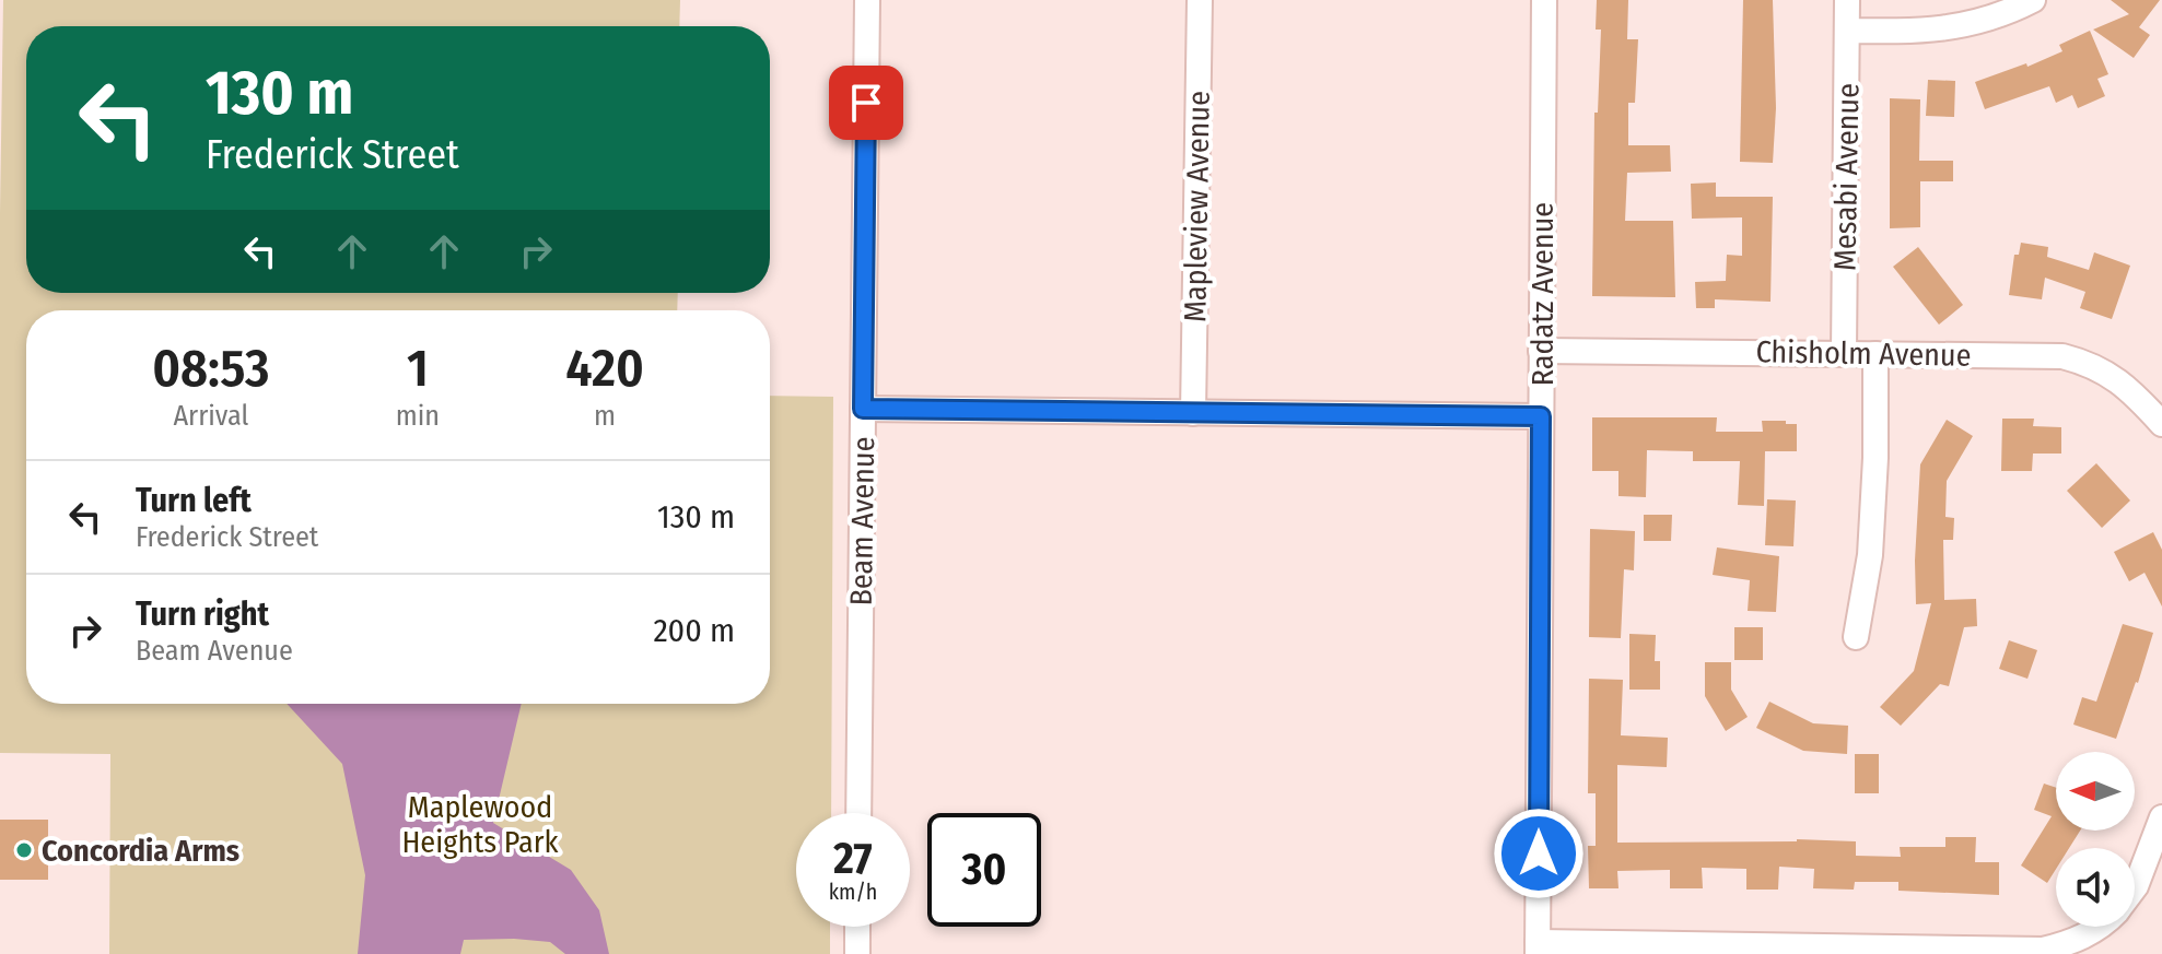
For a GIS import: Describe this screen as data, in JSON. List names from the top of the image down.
{
  "streets": {
    "street": [
      "Mesabi Avenue",
      "Mapleview Avenue",
      "Radatz Avenue",
      "Chisholm Avenue",
      "Beam Avenue"
    ]
  },
  "crossings": [
    ["Mesabi Avenue", "Chisholm Avenue"],
    ["Radatz Avenue", "Chisholm Avenue"]
  ],
  "parks": ["Maplewood Heights Park"],
  "places": ["Concordia Arms"],
  "north": "left",
  "page": {
    "turn": ["130 m", "Frederick Street"],
    "eta": [
      "08:53",
      "Arrival",
      "1",
      "min",
      "420",
      "m"
    ],
    "list": [
      {
        "name": "Turn left",
        "note": "Frederick Street",
        "value": "130 m"
      },
      {
        "name": "Turn right",
        "note": "Beam Avenue",
        "value": "200 m"
      }
    ],
    "speed": "27 km/h",
    "limit": "30"
  }
}
